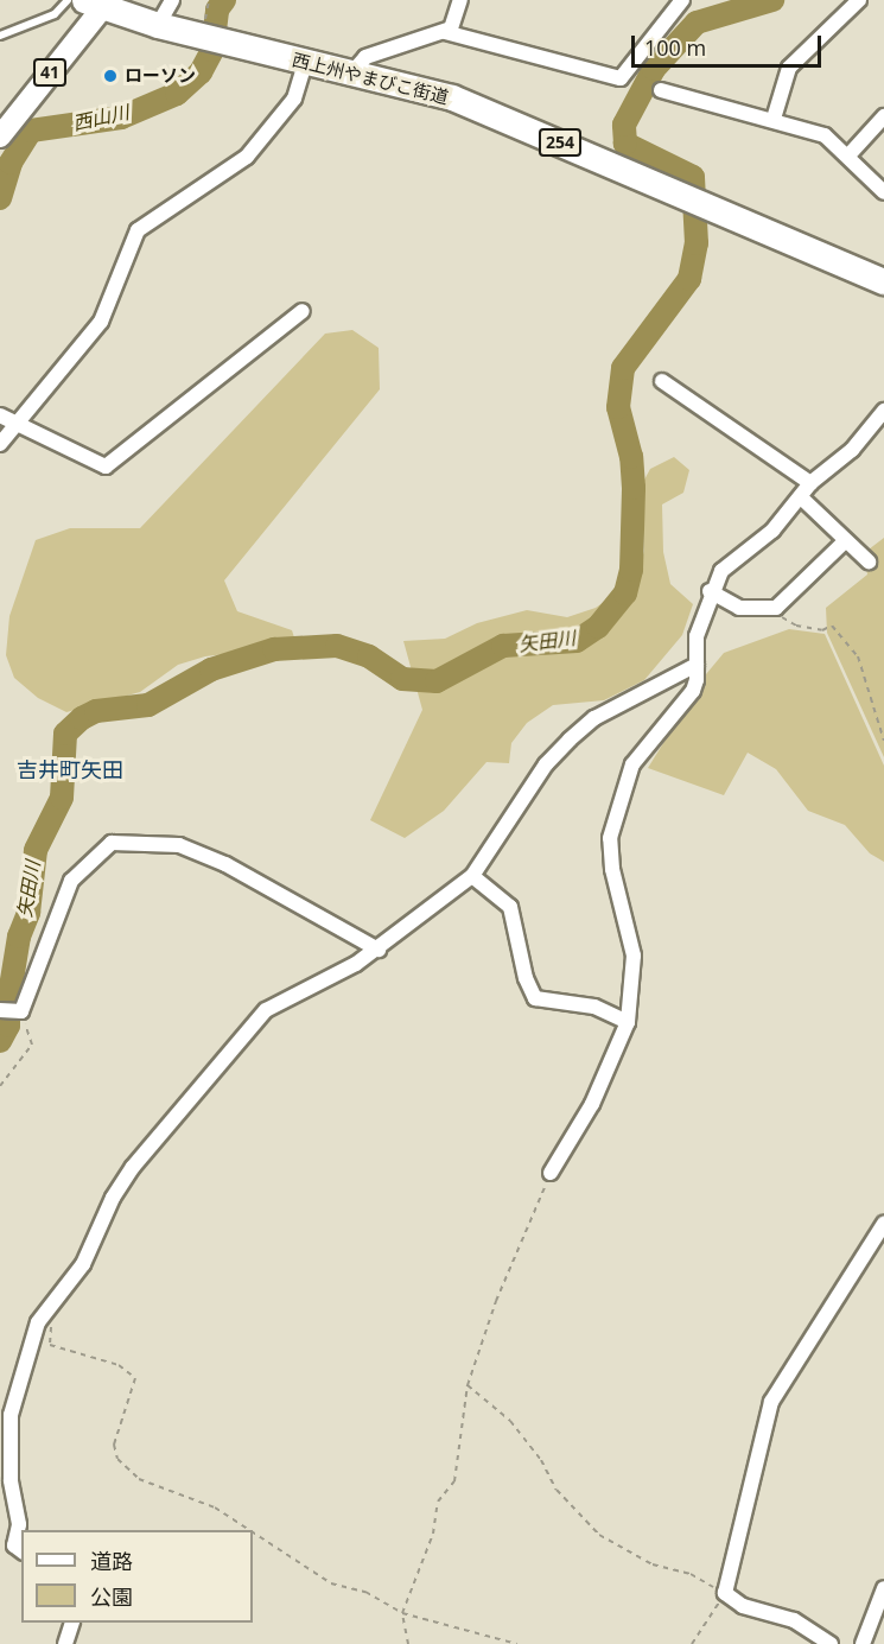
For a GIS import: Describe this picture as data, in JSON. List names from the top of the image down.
{
  "streets": {
    "highway": ["西上州やまびこ街道", "254"],
    "main road": ["41"]
  },
  "crossings": [
    ["41", "西上州やまびこ街道"]
  ],
  "districts": ["吉井町矢田"],
  "water": ["西山川", "矢田川"],
  "places": ["ローソン"],
  "legend": ["道路", "公園"],
  "scale_bar": "100 m"
}
